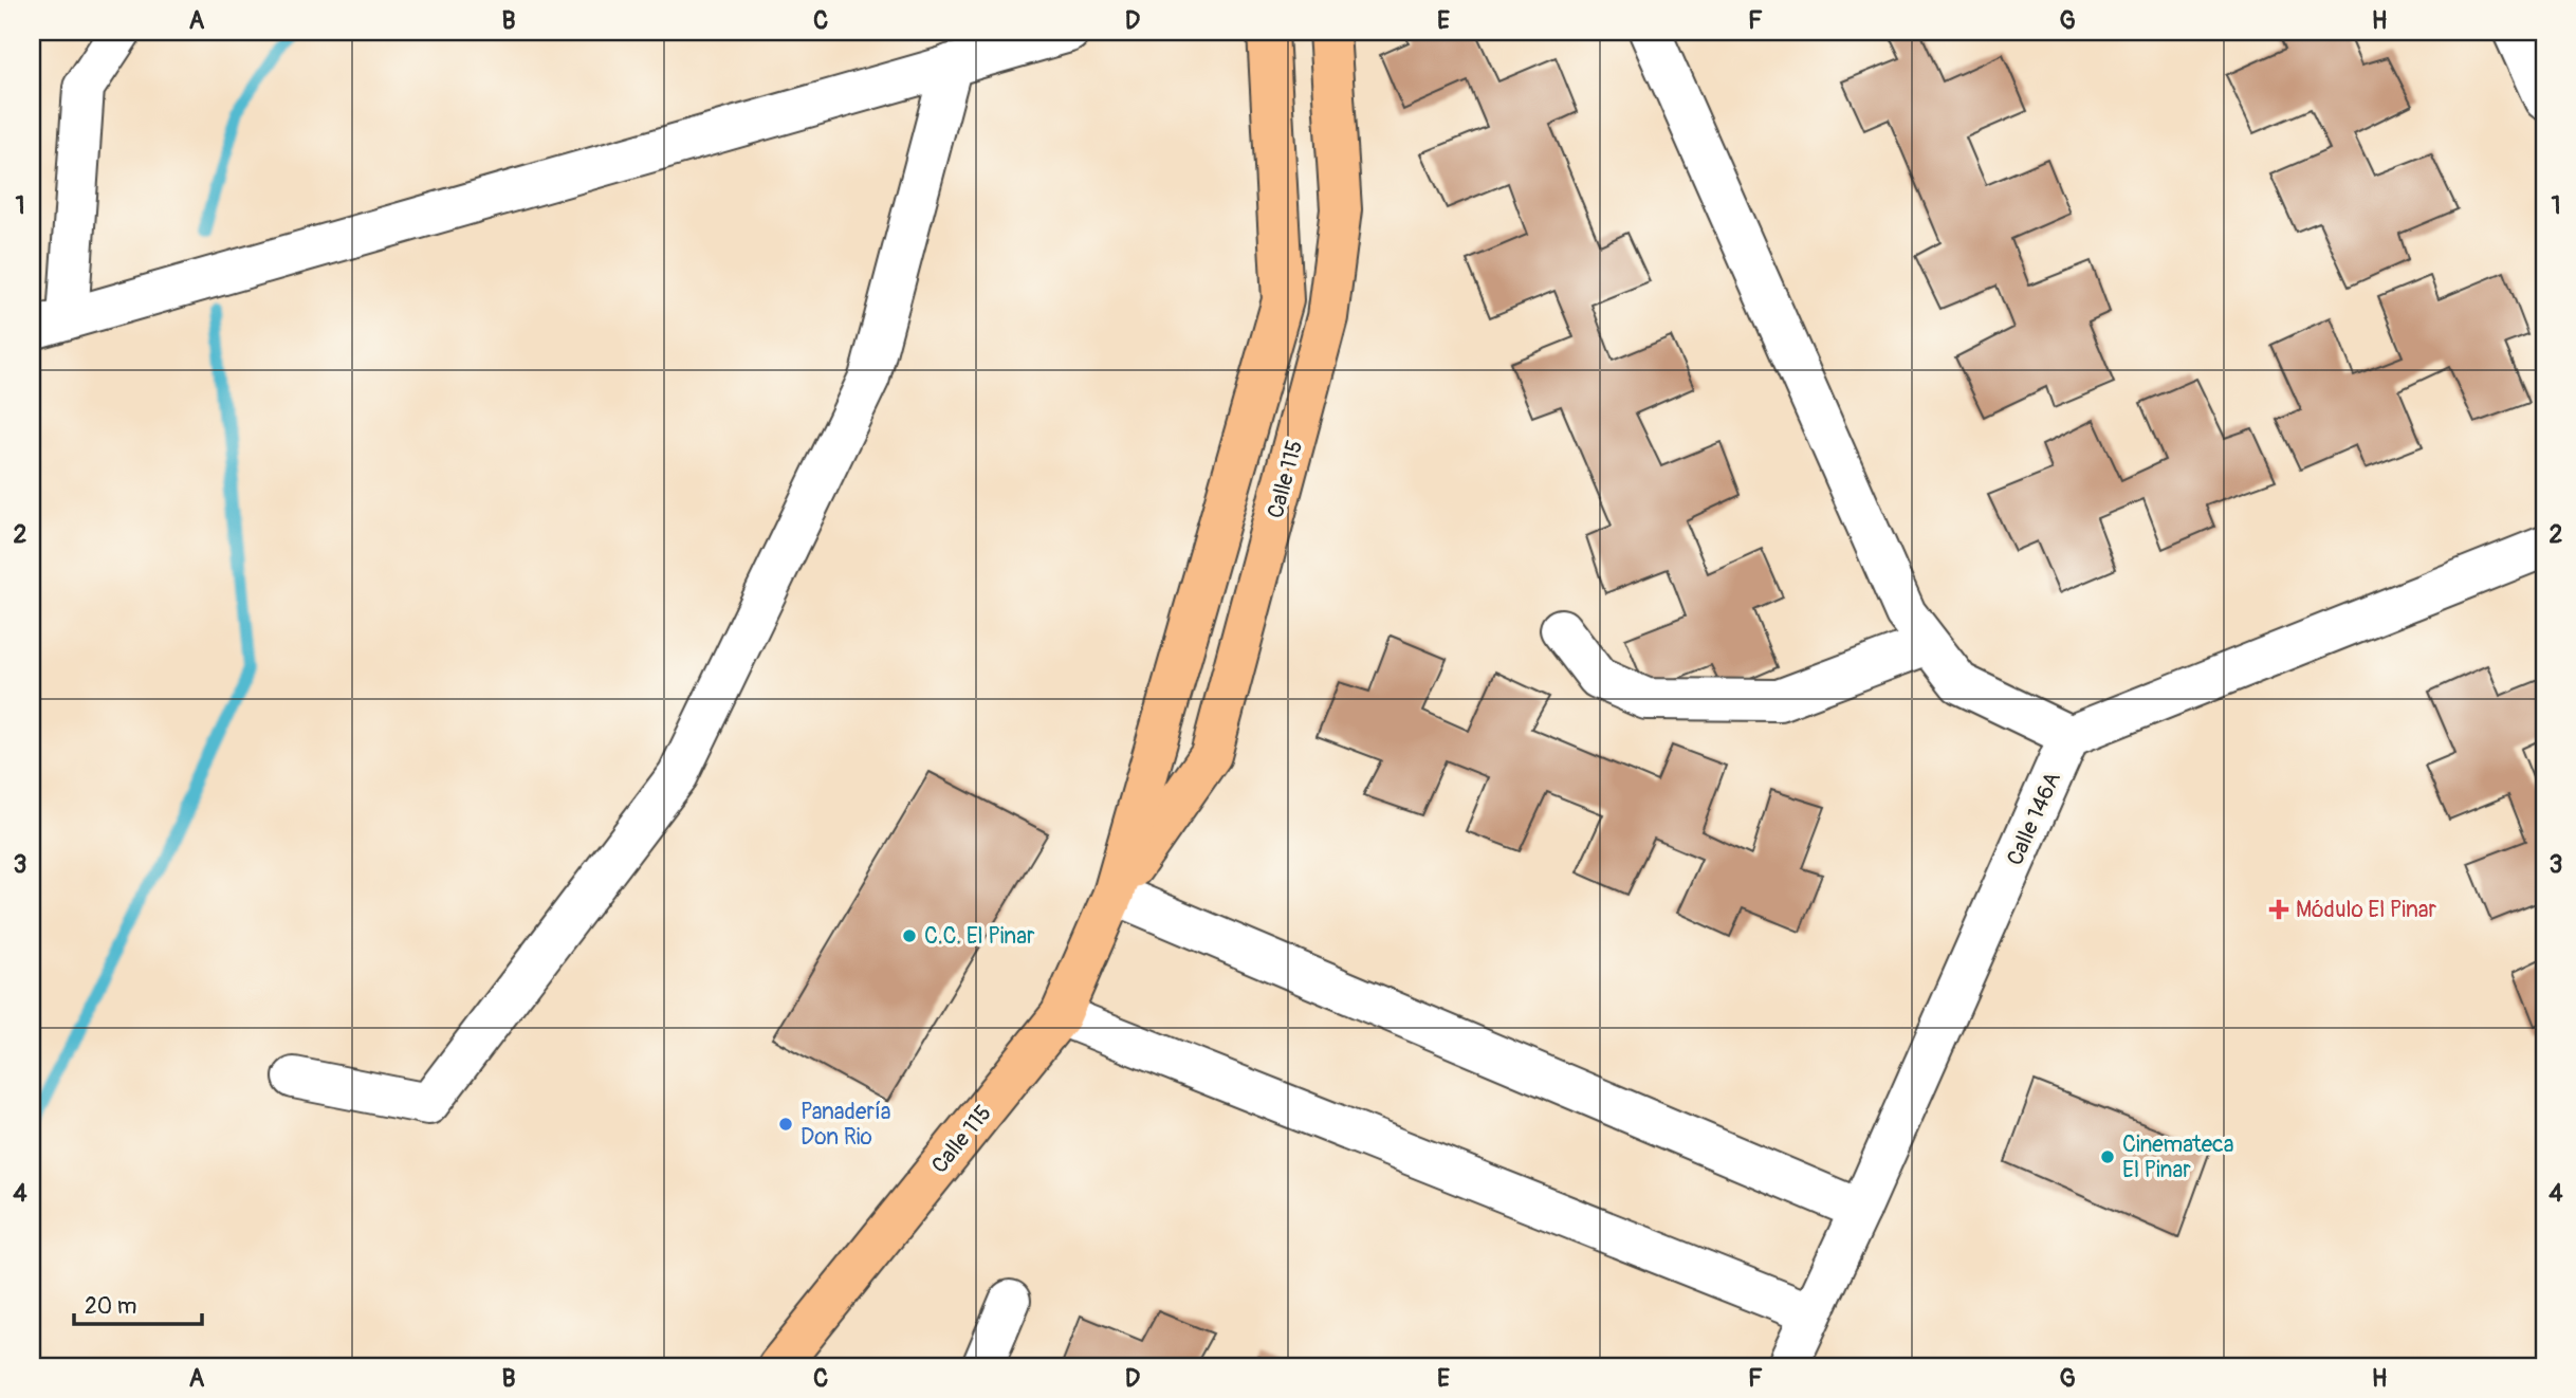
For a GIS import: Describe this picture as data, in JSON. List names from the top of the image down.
{
  "streets": {
    "main road": ["Calle 115"],
    "street": ["Calle 146A"]
  },
  "places": {
    "health": ["Módulo El Pinar"],
    "other": ["C.C. El Pinar", "Panadería Don Rio", "Cinemateca El Pinar"]
  },
  "scale_bar": "20 m",
  "grid": {
    "columns": [
      "A",
      "B",
      "C",
      "D",
      "E",
      "F",
      "G",
      "H"
    ],
    "rows": [
      "1",
      "2",
      "3",
      "4"
    ]
  }
}
